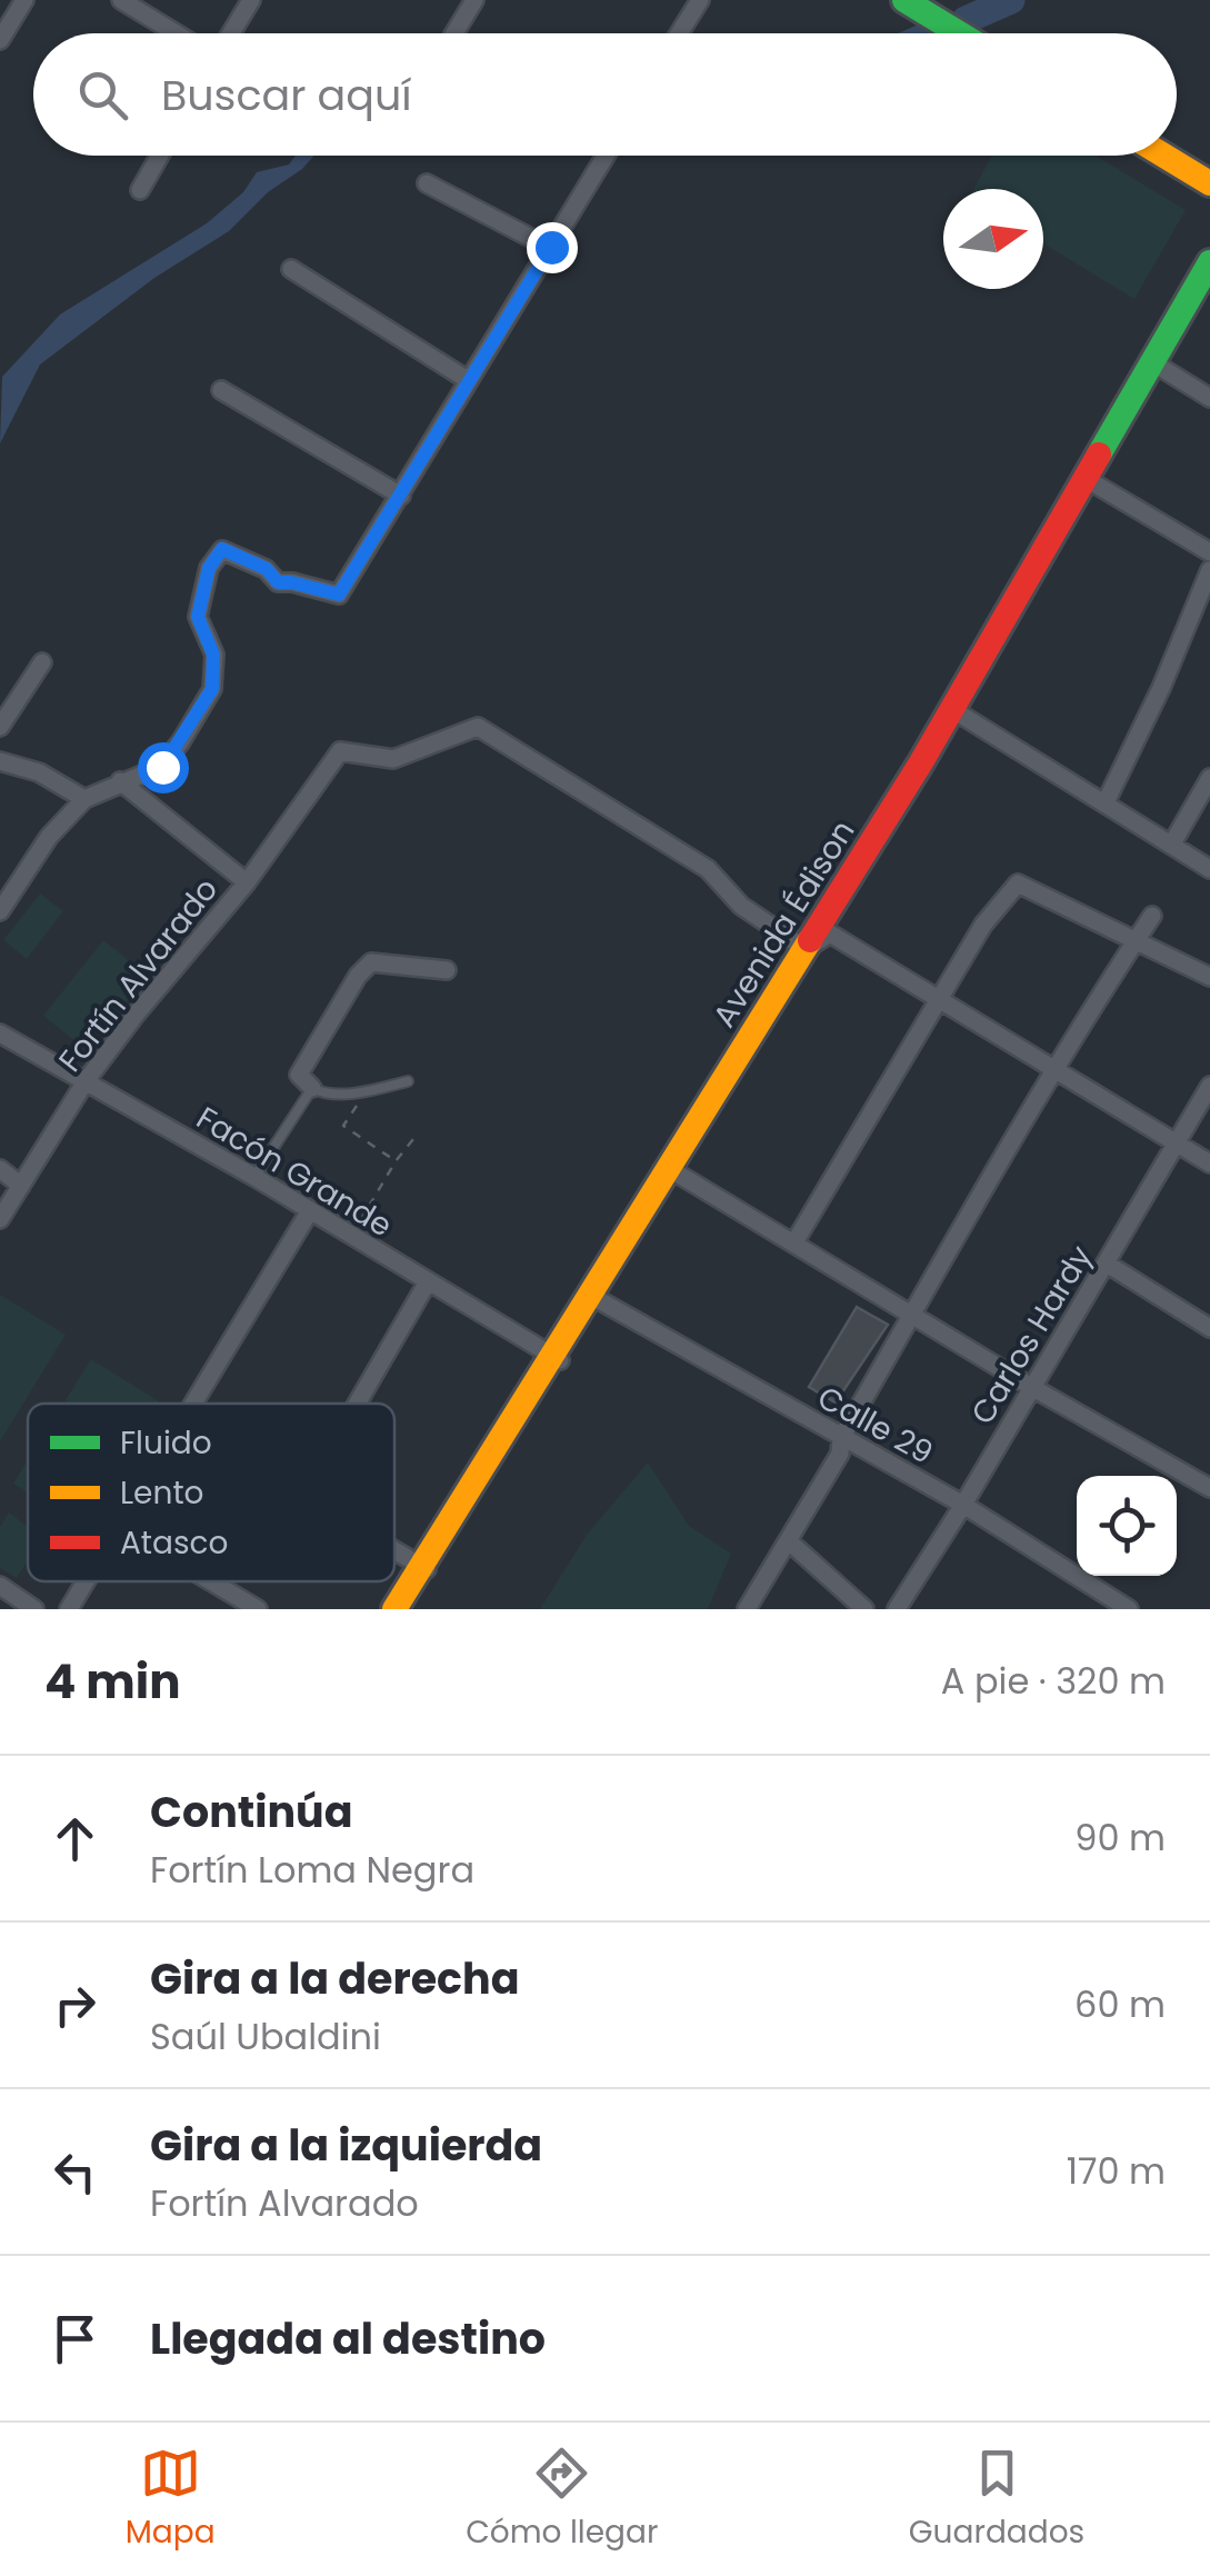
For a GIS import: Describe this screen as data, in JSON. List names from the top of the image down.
{
  "streets": {
    "main road": ["Avenida Édison"],
    "street": [
      "Fortín Alvarado",
      "Facón Grande",
      "Carlos Hardy",
      "Calle 29"
    ]
  },
  "crossings": [
    ["Avenida Édison", "Fortín Alvarado"],
    ["Avenida Édison", "Facón Grande"],
    ["Avenida Édison", "Calle 29"],
    ["Fortín Alvarado", "Facón Grande"],
    ["Carlos Hardy", "Calle 29"]
  ],
  "legend": ["Fluido", "Lento", "Atasco"],
  "north": "right",
  "page": {
    "search": "Buscar aquí",
    "heading": ["4 min", "A pie · 320 m"],
    "list": [
      ["Continúa", "Fortín Loma Negra", "90 m"],
      ["Gira a la derecha", "Saúl Ubaldini", "60 m"],
      ["Gira a la izquierda", "Fortín Alvarado", "170 m"],
      "Llegada al destino"
    ],
    "nav": ["Mapa", "Cómo llegar", "Guardados"]
  }
}
